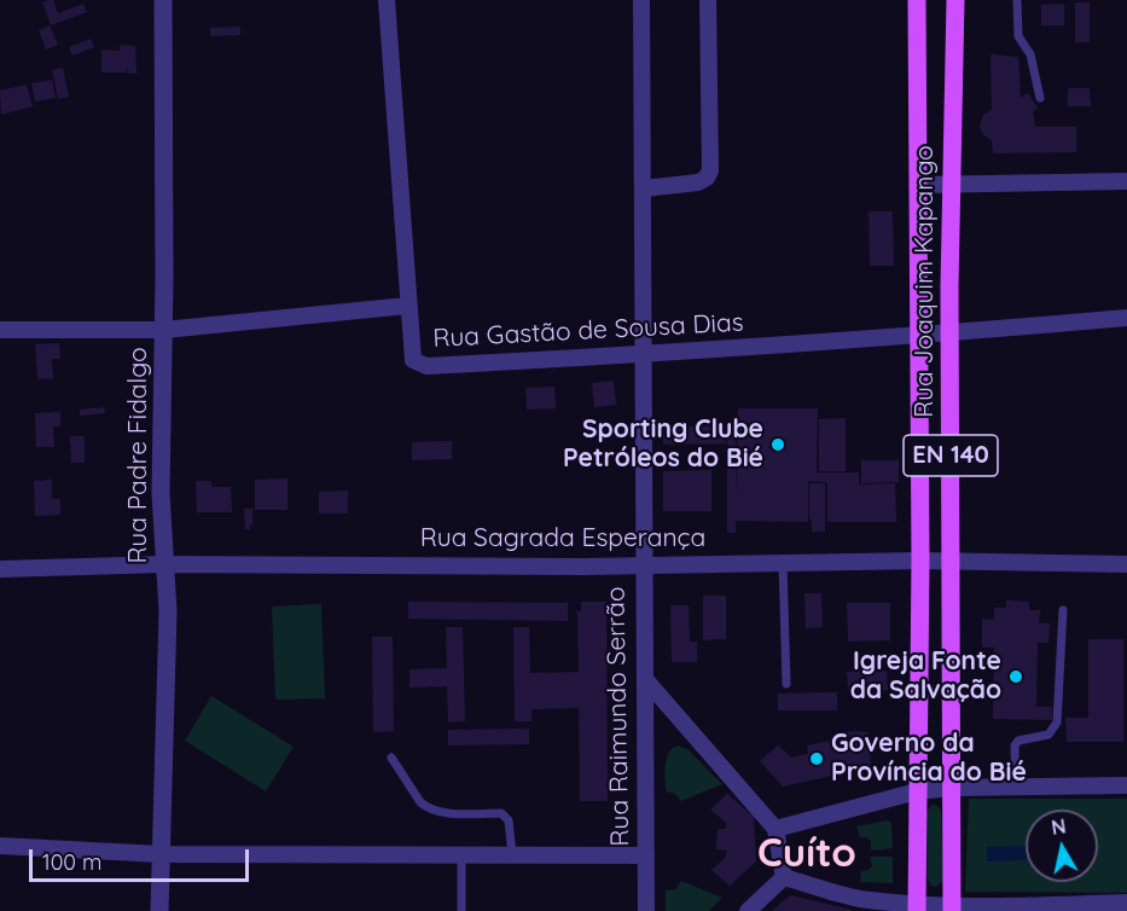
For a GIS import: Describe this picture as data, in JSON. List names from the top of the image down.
{
  "streets": {
    "main road": ["Rua Joaquim Kapango", "EN 140"],
    "street": [
      "Rua Gastão de Sousa Dias",
      "Rua Padre Fidalgo",
      "Rua Sagrada Esperança",
      "Rua Raimundo Serrão"
    ]
  },
  "crossings": [
    ["Rua Joaquim Kapango", "Rua Gastão de Sousa Dias"],
    ["Rua Joaquim Kapango", "Rua Sagrada Esperança"],
    ["Rua Gastão de Sousa Dias", "Rua Raimundo Serrão"],
    ["Rua Padre Fidalgo", "Rua Sagrada Esperança"],
    ["Rua Sagrada Esperança", "Rua Raimundo Serrão"]
  ],
  "districts": ["Cuíto"],
  "places": ["Sporting Clube Petróleos do Bié", "Igreja Fonte da Salvação", "Governo da Província do Bié"],
  "scale_bar": "100 m",
  "north": "top"
}
